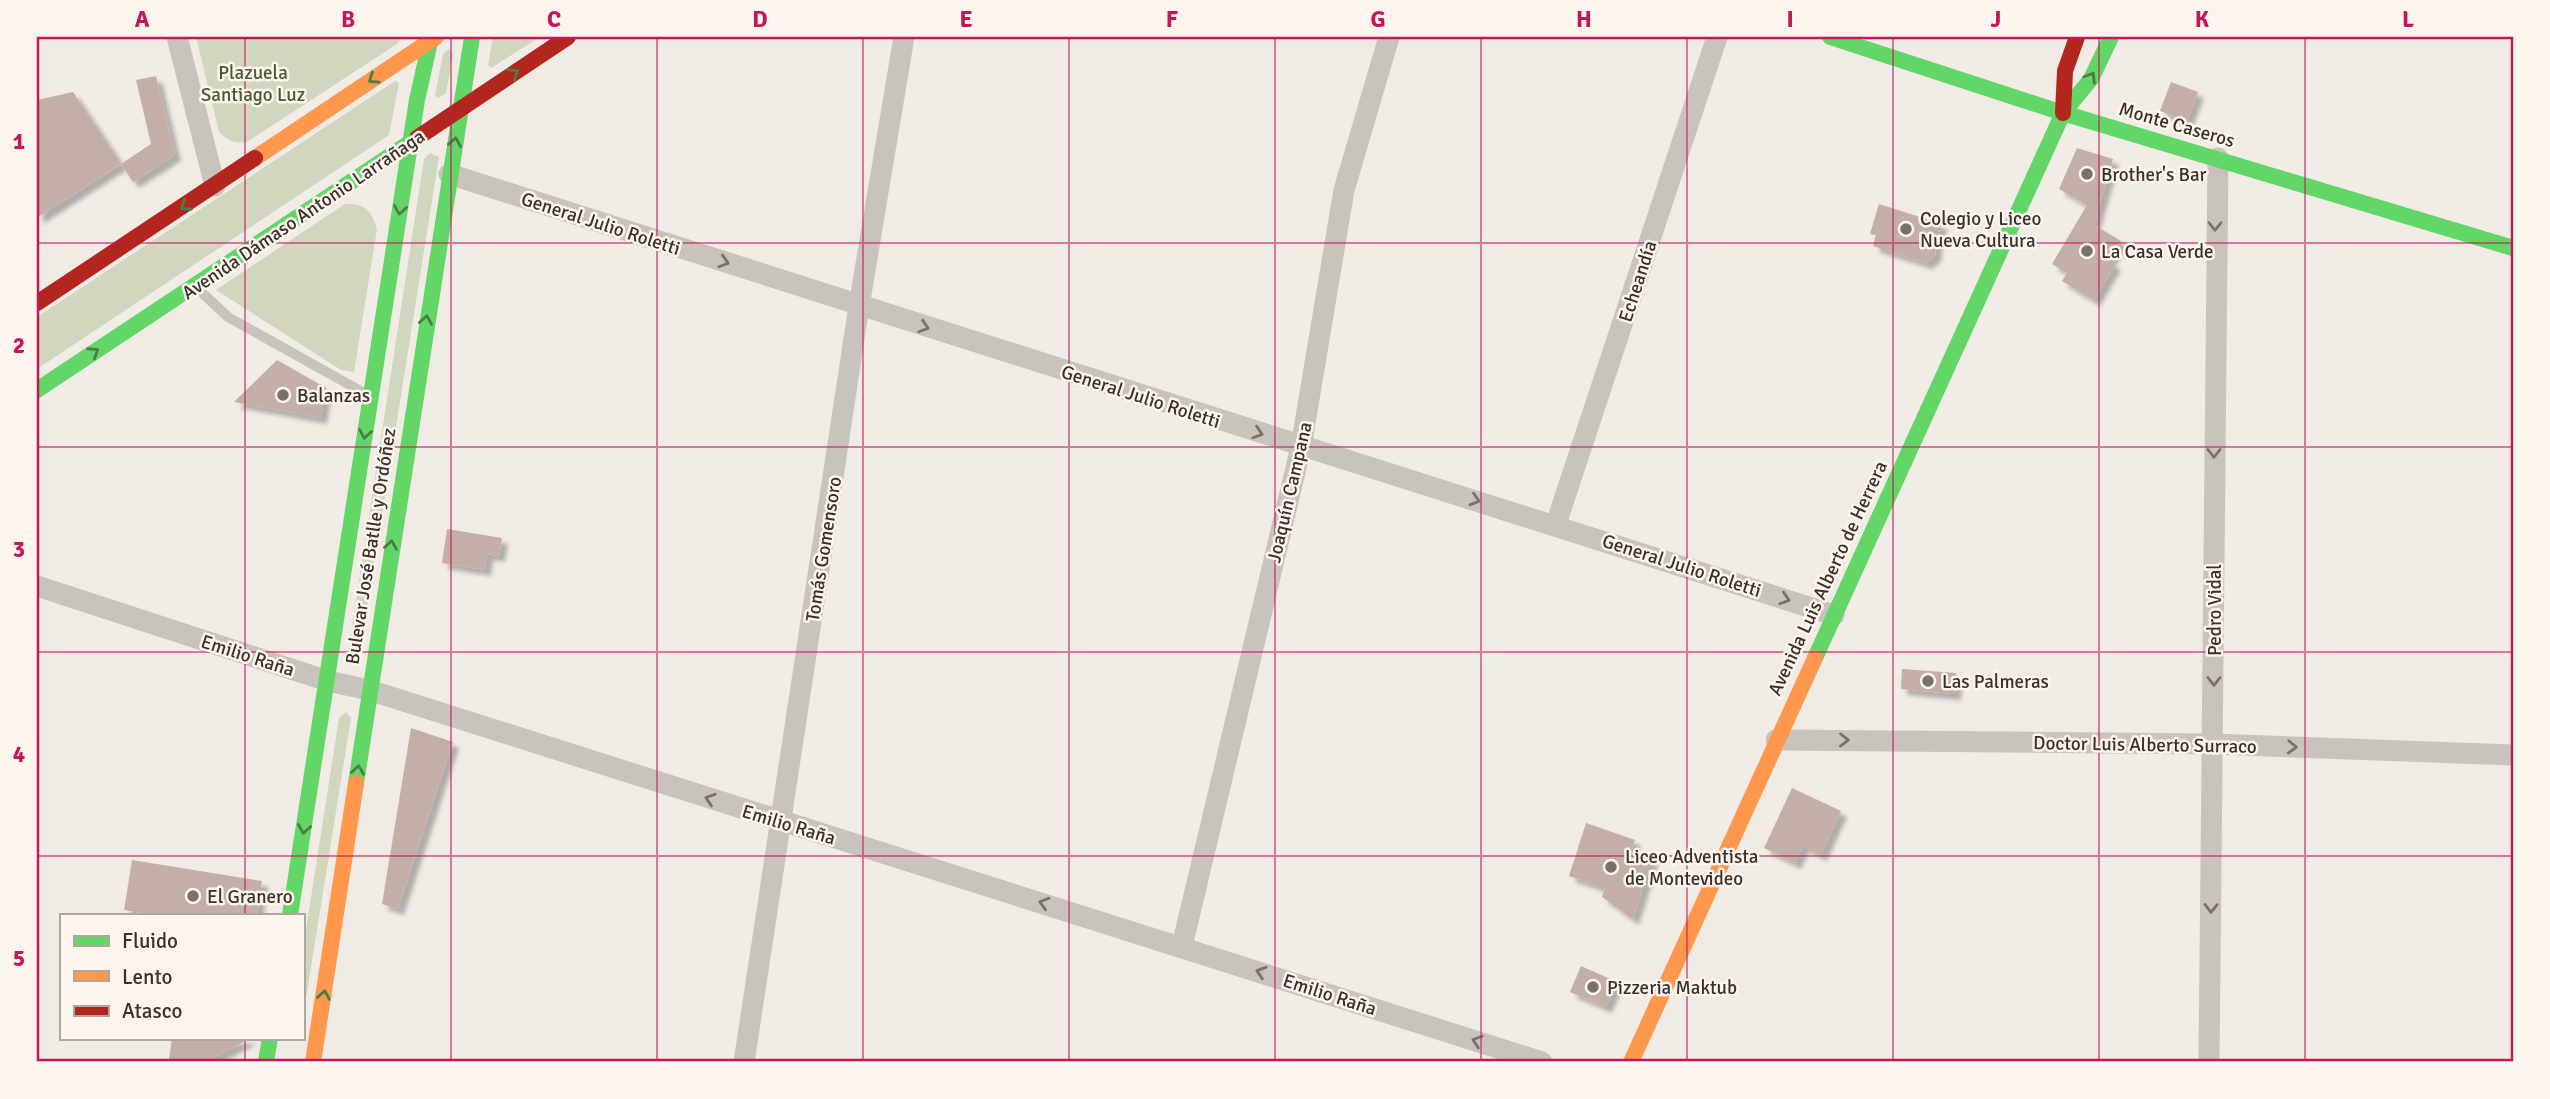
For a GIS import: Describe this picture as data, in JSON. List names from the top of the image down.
{
  "streets": {
    "main road": [
      "Monte Caseros",
      "Avenida Dámaso Antonio Larrañaga",
      "Bulevar José Batlle y Ordóñez",
      "Avenida Luis Alberto de Herrera"
    ],
    "street": [
      "General Julio Roletti",
      "Echeandía",
      "Joaquín Campana",
      "Tomás Gomensoro",
      "Pedro Vidal",
      "Emilio Raña",
      "Doctor Luis Alberto Surraco"
    ]
  },
  "crossings": [
    ["Monte Caseros", "Avenida Luis Alberto de Herrera"],
    ["Monte Caseros", "Pedro Vidal"],
    ["Avenida Dámaso Antonio Larrañaga", "Bulevar José Batlle y Ordóñez"],
    ["General Julio Roletti", "Echeandía"],
    ["General Julio Roletti", "Joaquín Campana"],
    ["General Julio Roletti", "Bulevar José Batlle y Ordóñez"],
    ["General Julio Roletti", "Tomás Gomensoro"],
    ["General Julio Roletti", "Avenida Luis Alberto de Herrera"],
    ["Joaquín Campana", "Emilio Raña"],
    ["Bulevar José Batlle y Ordóñez", "Emilio Raña"],
    ["Tomás Gomensoro", "Emilio Raña"],
    ["Avenida Luis Alberto de Herrera", "Doctor Luis Alberto Surraco"],
    ["Pedro Vidal", "Doctor Luis Alberto Surraco"]
  ],
  "one_way": [
    "General Julio Roletti",
    "Pedro Vidal",
    "Emilio Raña",
    "Doctor Luis Alberto Surraco"
  ],
  "parks": ["Plazuela Santiago Luz"],
  "places": [
    "Brother's Bar",
    "Colegio y Liceo Nueva Cultura",
    "La Casa Verde",
    "Balanzas",
    "Las Palmeras",
    "Liceo Adventista de Montevideo",
    "El Granero",
    "Pizzeria Maktub"
  ],
  "legend": ["Fluido", "Lento", "Atasco"],
  "grid": {
    "columns": [
      "A",
      "B",
      "C",
      "D",
      "E",
      "F",
      "G",
      "H",
      "I",
      "J",
      "K",
      "L"
    ],
    "rows": [
      "1",
      "2",
      "3",
      "4",
      "5"
    ]
  }
}
